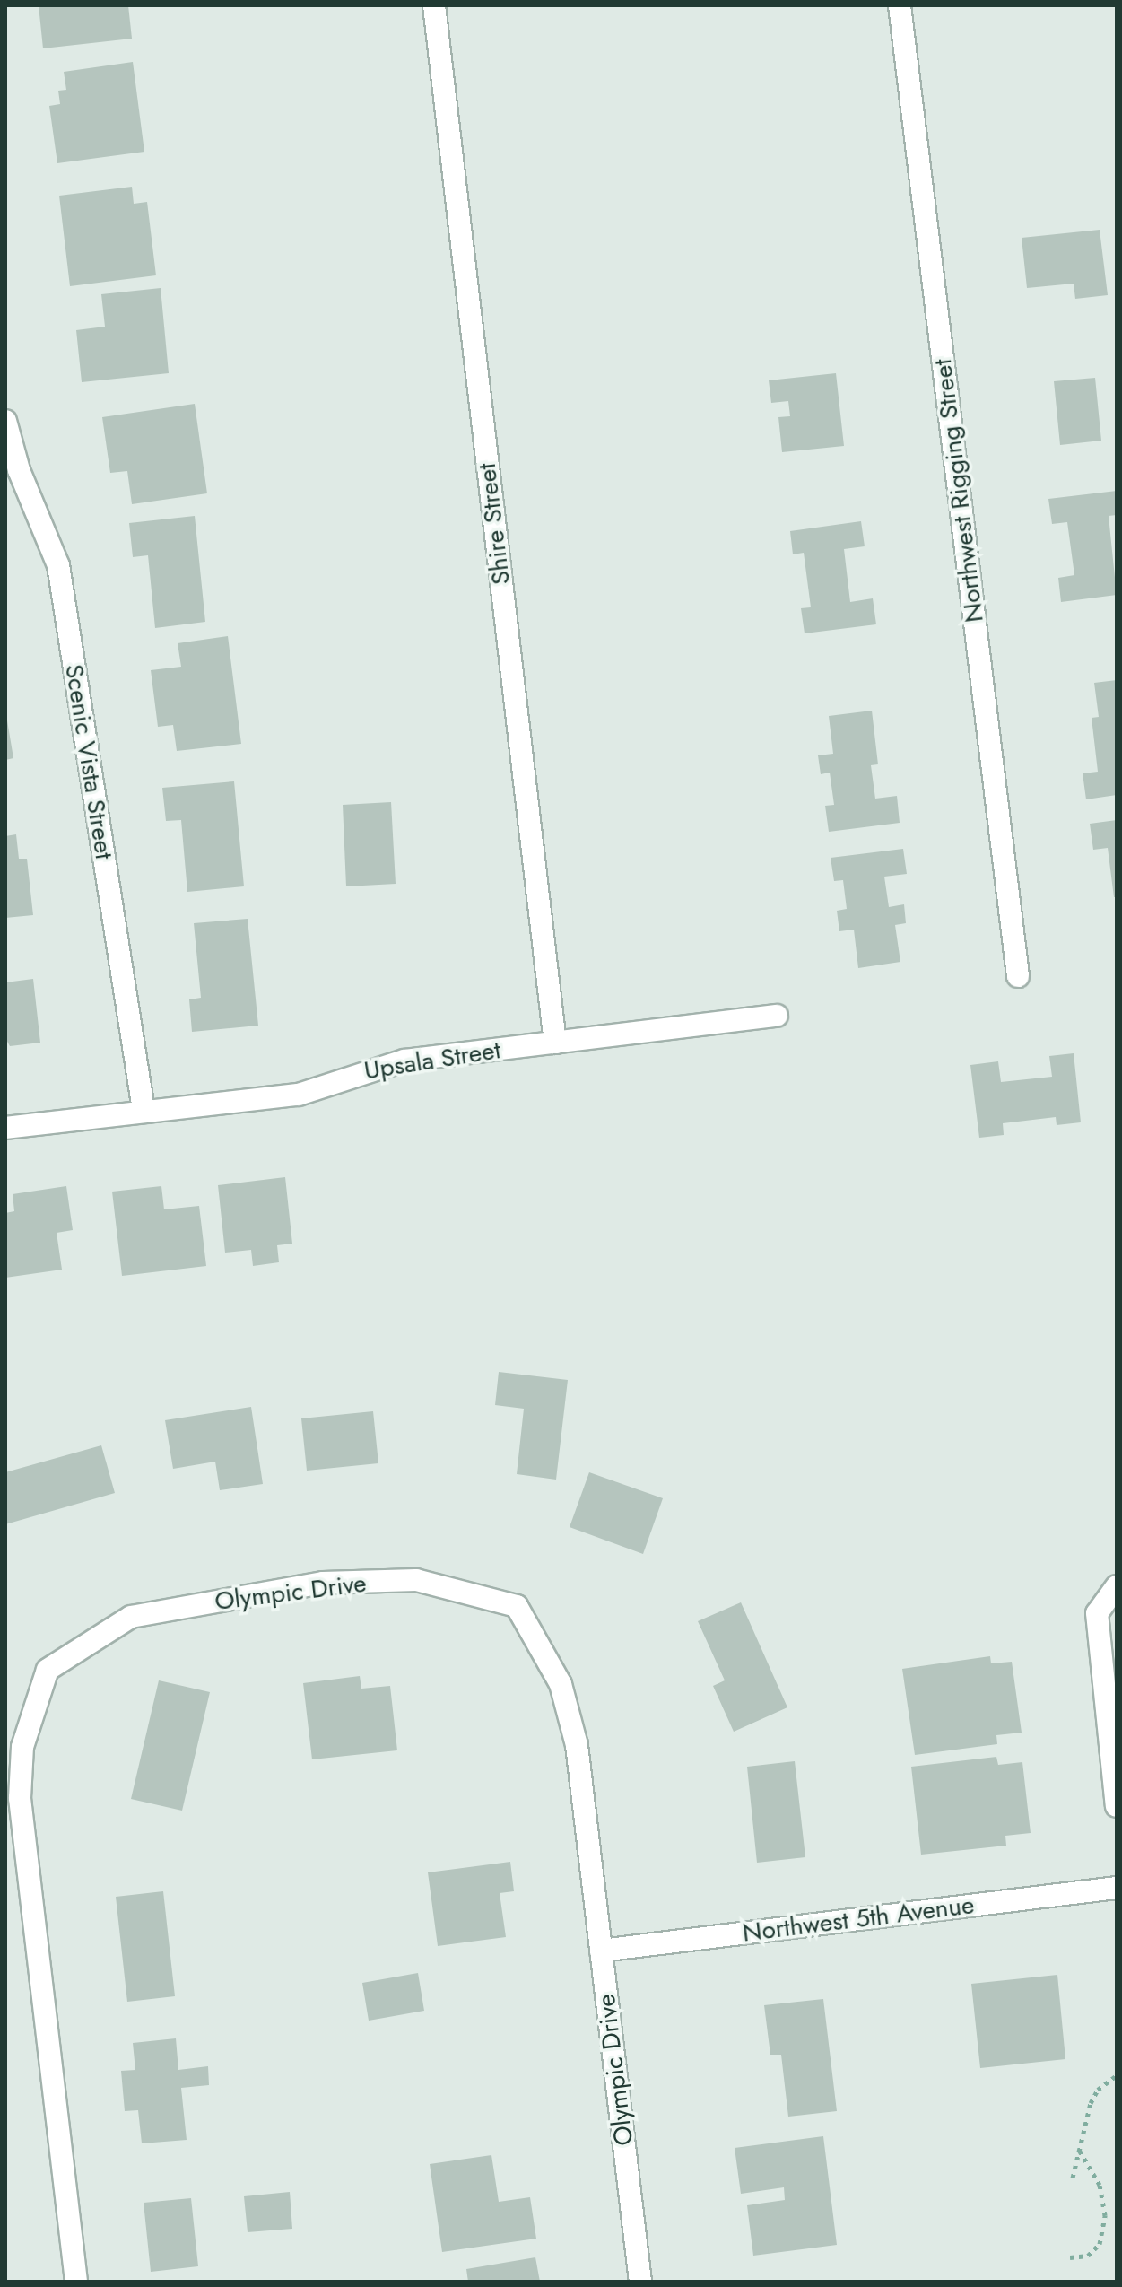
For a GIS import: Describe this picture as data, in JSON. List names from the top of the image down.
{
  "streets": {
    "street": [
      "Northwest Rigging Street",
      "Shire Street",
      "Scenic Vista Street",
      "Upsala Street",
      "Olympic Drive",
      "Northwest 5th Avenue"
    ]
  },
  "crossings": [
    ["Shire Street", "Upsala Street"],
    ["Scenic Vista Street", "Upsala Street"],
    ["Olympic Drive", "Northwest 5th Avenue"]
  ]
}
